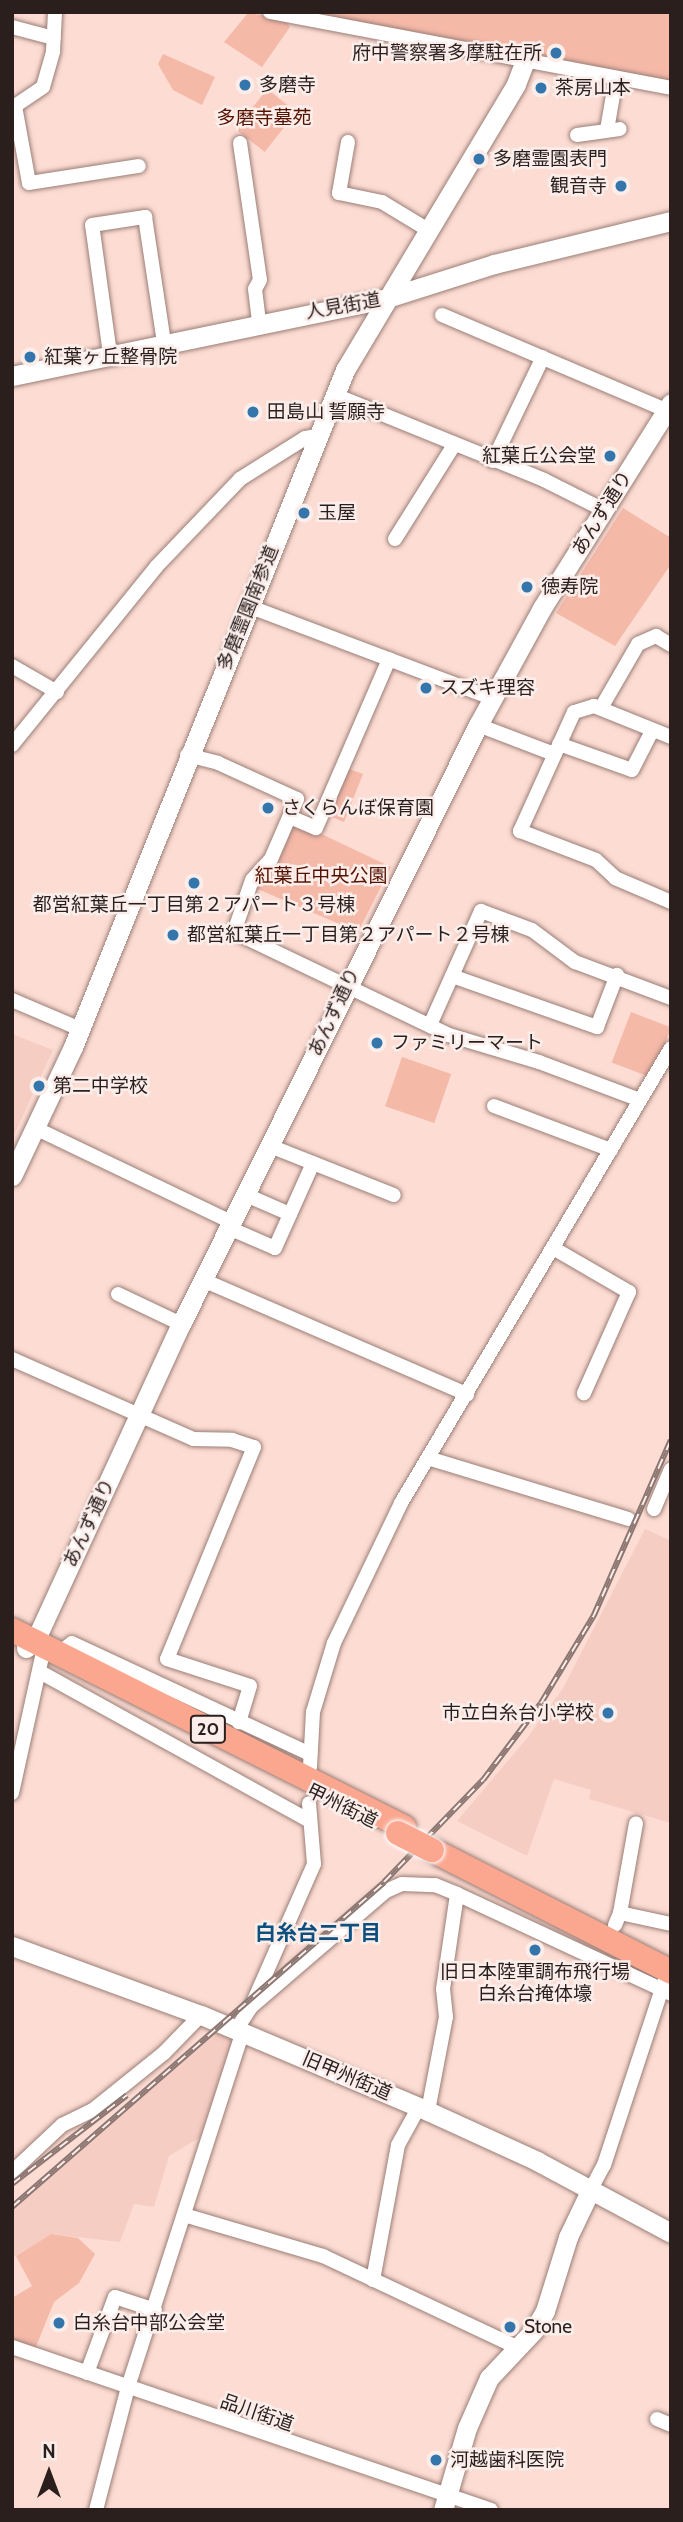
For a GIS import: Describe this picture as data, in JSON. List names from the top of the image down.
{
  "streets": {
    "highway": ["20", "甲州街道"],
    "street": [
      "人見街道",
      "あんず通り",
      "多磨霊園南参道",
      "旧甲州街道",
      "品川街道"
    ]
  },
  "crossings": [
    ["人見街道", "多磨霊園南参道"],
    ["あんず通り", "甲州街道"]
  ],
  "districts": ["白糸台二丁目"],
  "parks": ["多磨寺墓苑", "紅葉丘中央公園"],
  "places": [
    "府中警察署多摩駐在所",
    "多磨寺",
    "茶房山本",
    "多磨霊園表門",
    "観音寺",
    "紅葉ヶ丘整骨院",
    "田島山 誓願寺",
    "紅葉丘公会堂",
    "玉屋",
    "徳寿院",
    "スズキ理容",
    "さくらんぼ保育園",
    "都営紅葉丘一丁目第２アパート３号棟",
    "都営紅葉丘一丁目第２アパート２号棟",
    "ファミリーマート",
    "第二中学校",
    "市立白糸台小学校",
    "旧日本陸軍調布飛行場 白糸台掩体壕",
    "白糸台中部公会堂",
    "Stone",
    "河越歯科医院"
  ],
  "north": "top"
}
